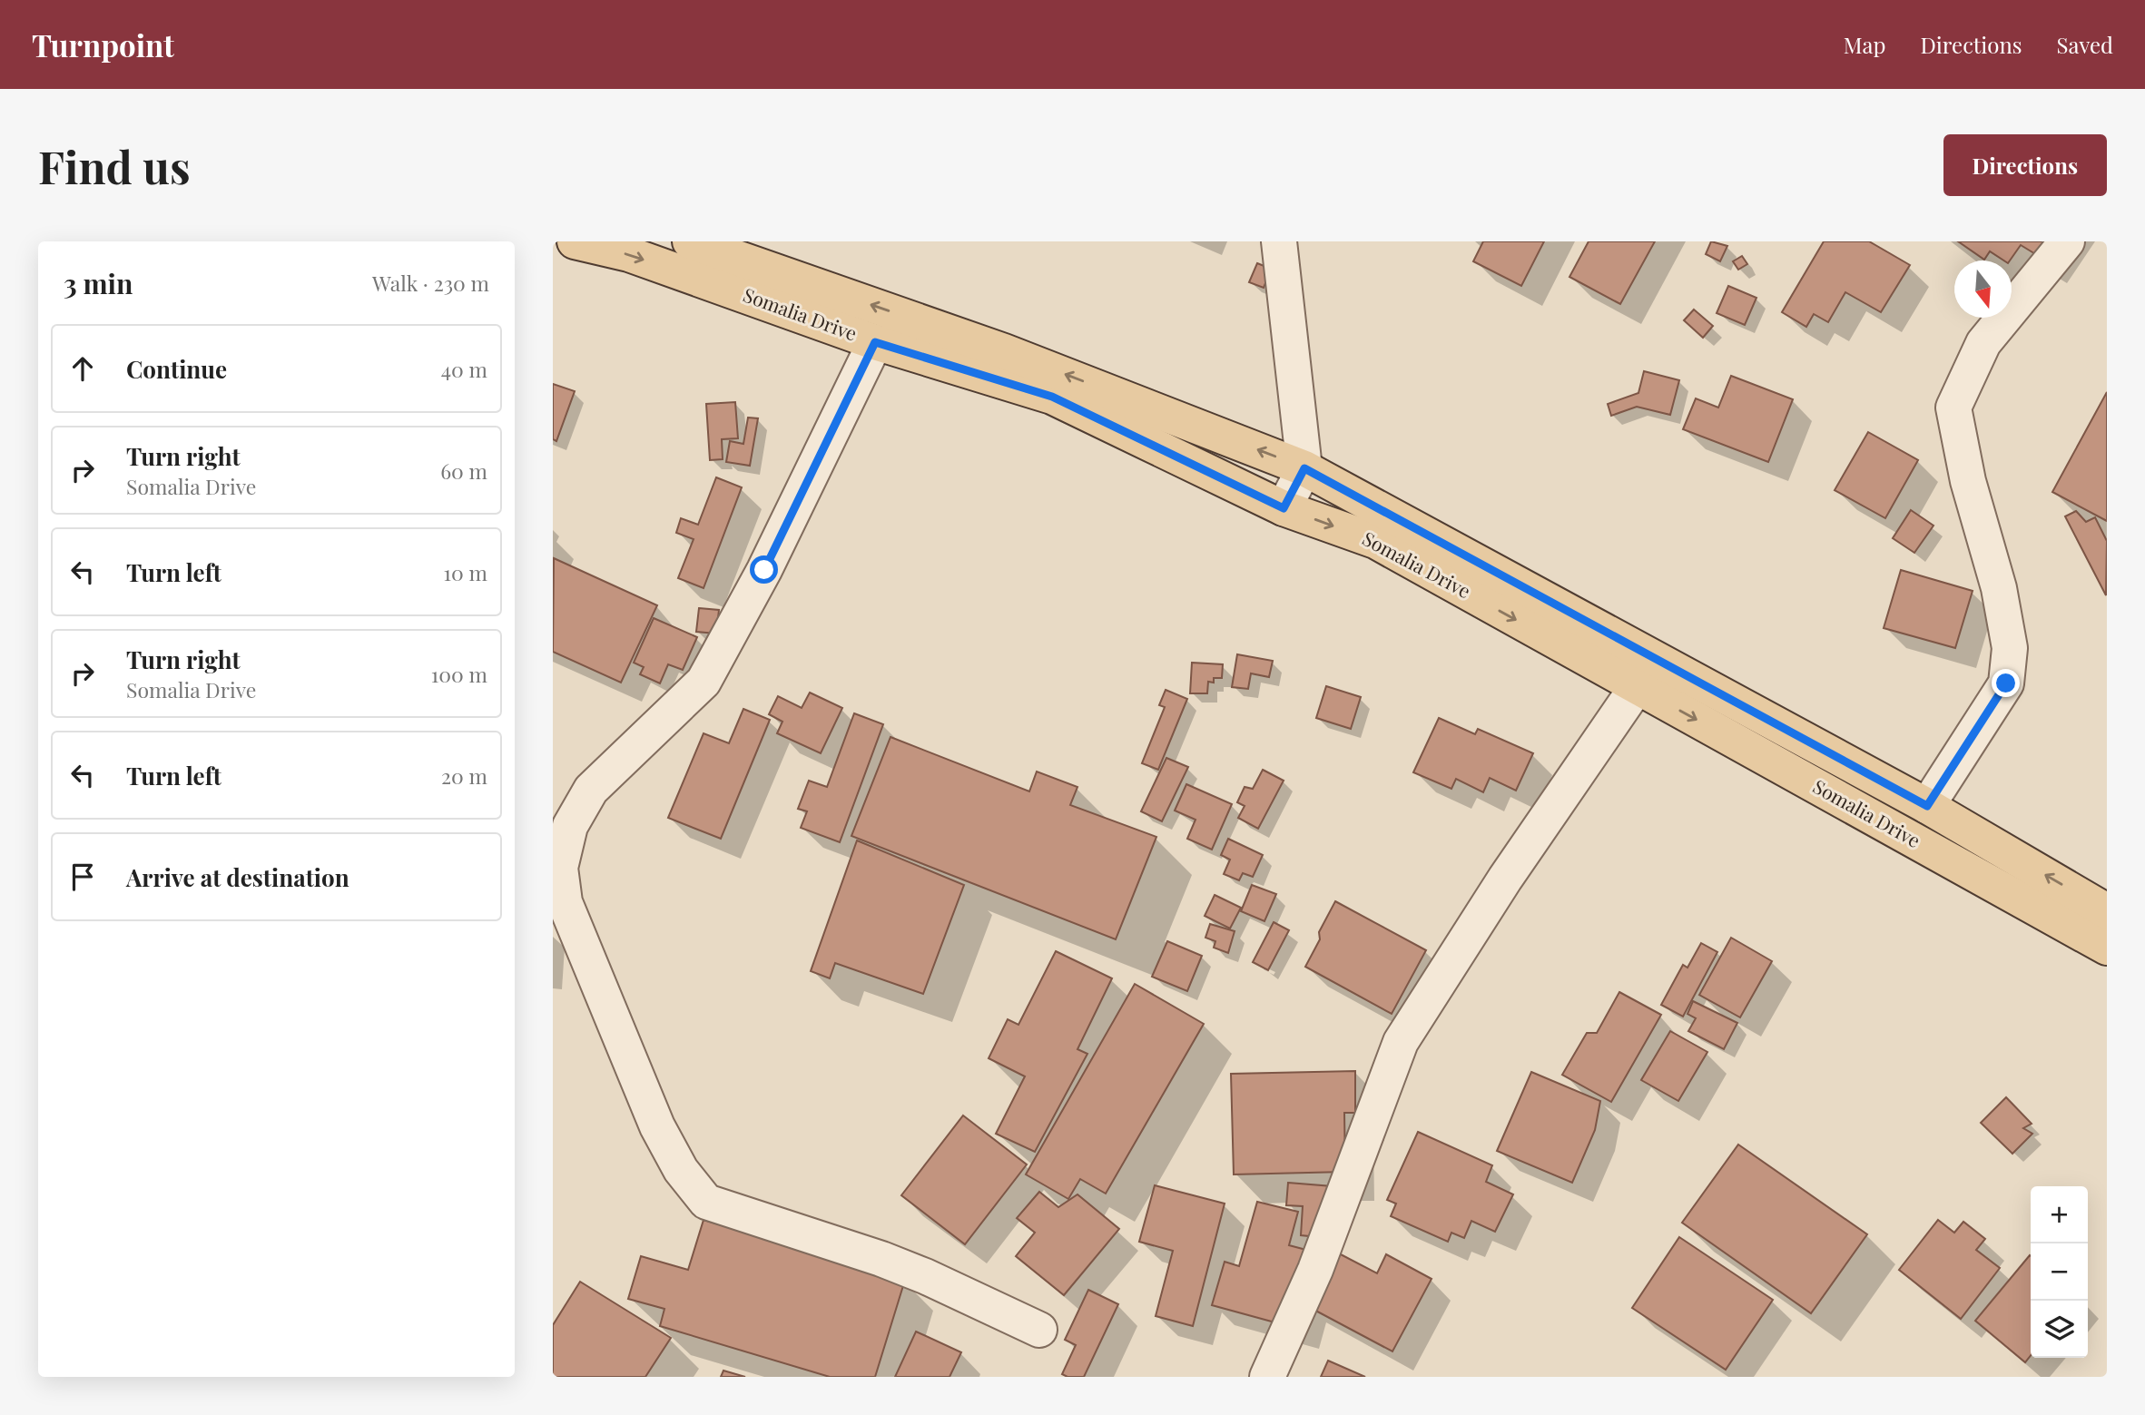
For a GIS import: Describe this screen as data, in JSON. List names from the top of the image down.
{
  "streets": {
    "main road": ["Somalia Drive"]
  },
  "north": "bottom",
  "page": {
    "header": "Turnpoint",
    "nav": ["Map", "Directions", "Saved"],
    "buttons": "Directions",
    "title": "Find us",
    "heading": ["3 min", "Walk · 230 m"],
    "list": [
      ["Continue", "40 m"],
      ["Turn right", "Somalia Drive", "60 m"],
      ["Turn left", "10 m"],
      ["Turn right", "Somalia Drive", "100 m"],
      ["Turn left", "20 m"],
      "Arrive at destination"
    ],
    "map_buttons": ["+", "−"]
  }
}
